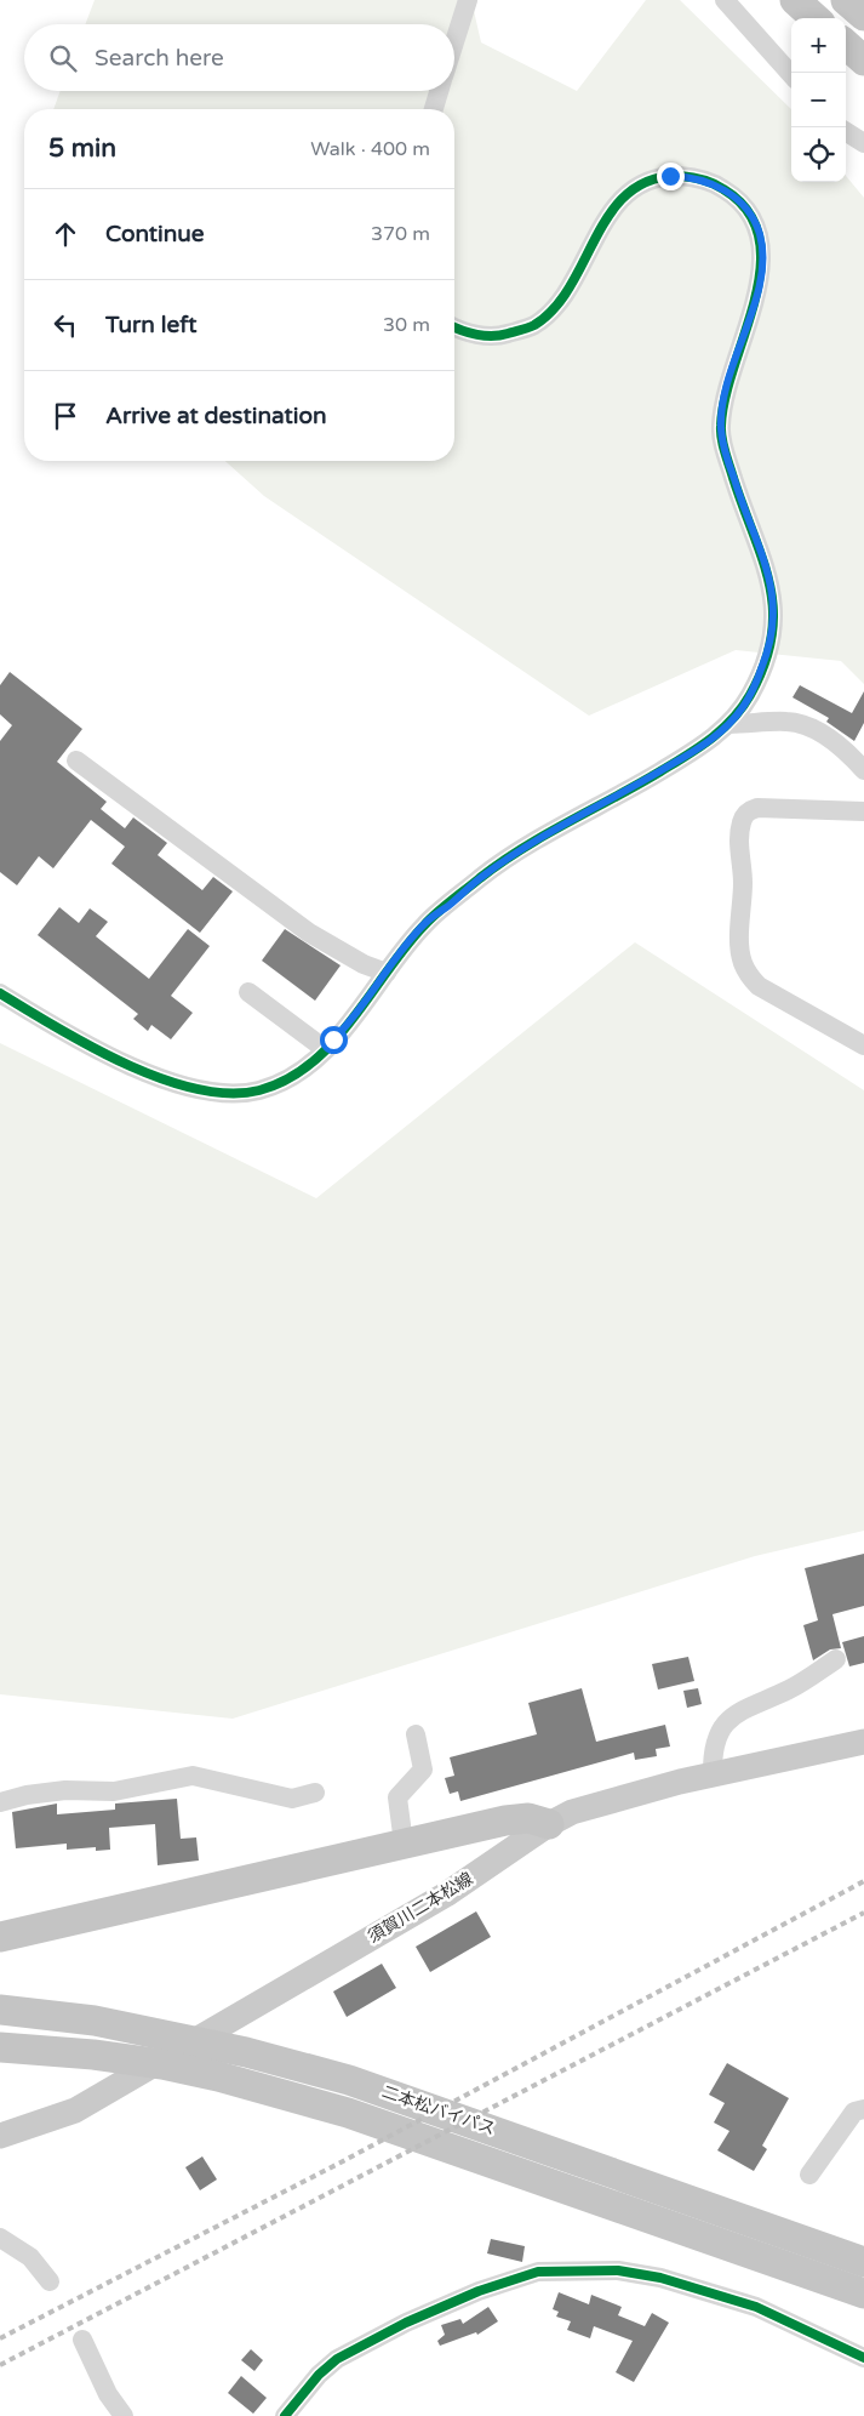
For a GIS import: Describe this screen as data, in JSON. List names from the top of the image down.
{
  "streets": {
    "highway": ["二本松バイパス"],
    "main road": ["須賀川二本松線"]
  },
  "page": {
    "map_buttons": ["+", "−"],
    "search": "Search here",
    "heading": ["5 min", "Walk · 400 m"],
    "list": [
      ["Continue", "370 m"],
      ["Turn left", "30 m"],
      "Arrive at destination"
    ]
  }
}
